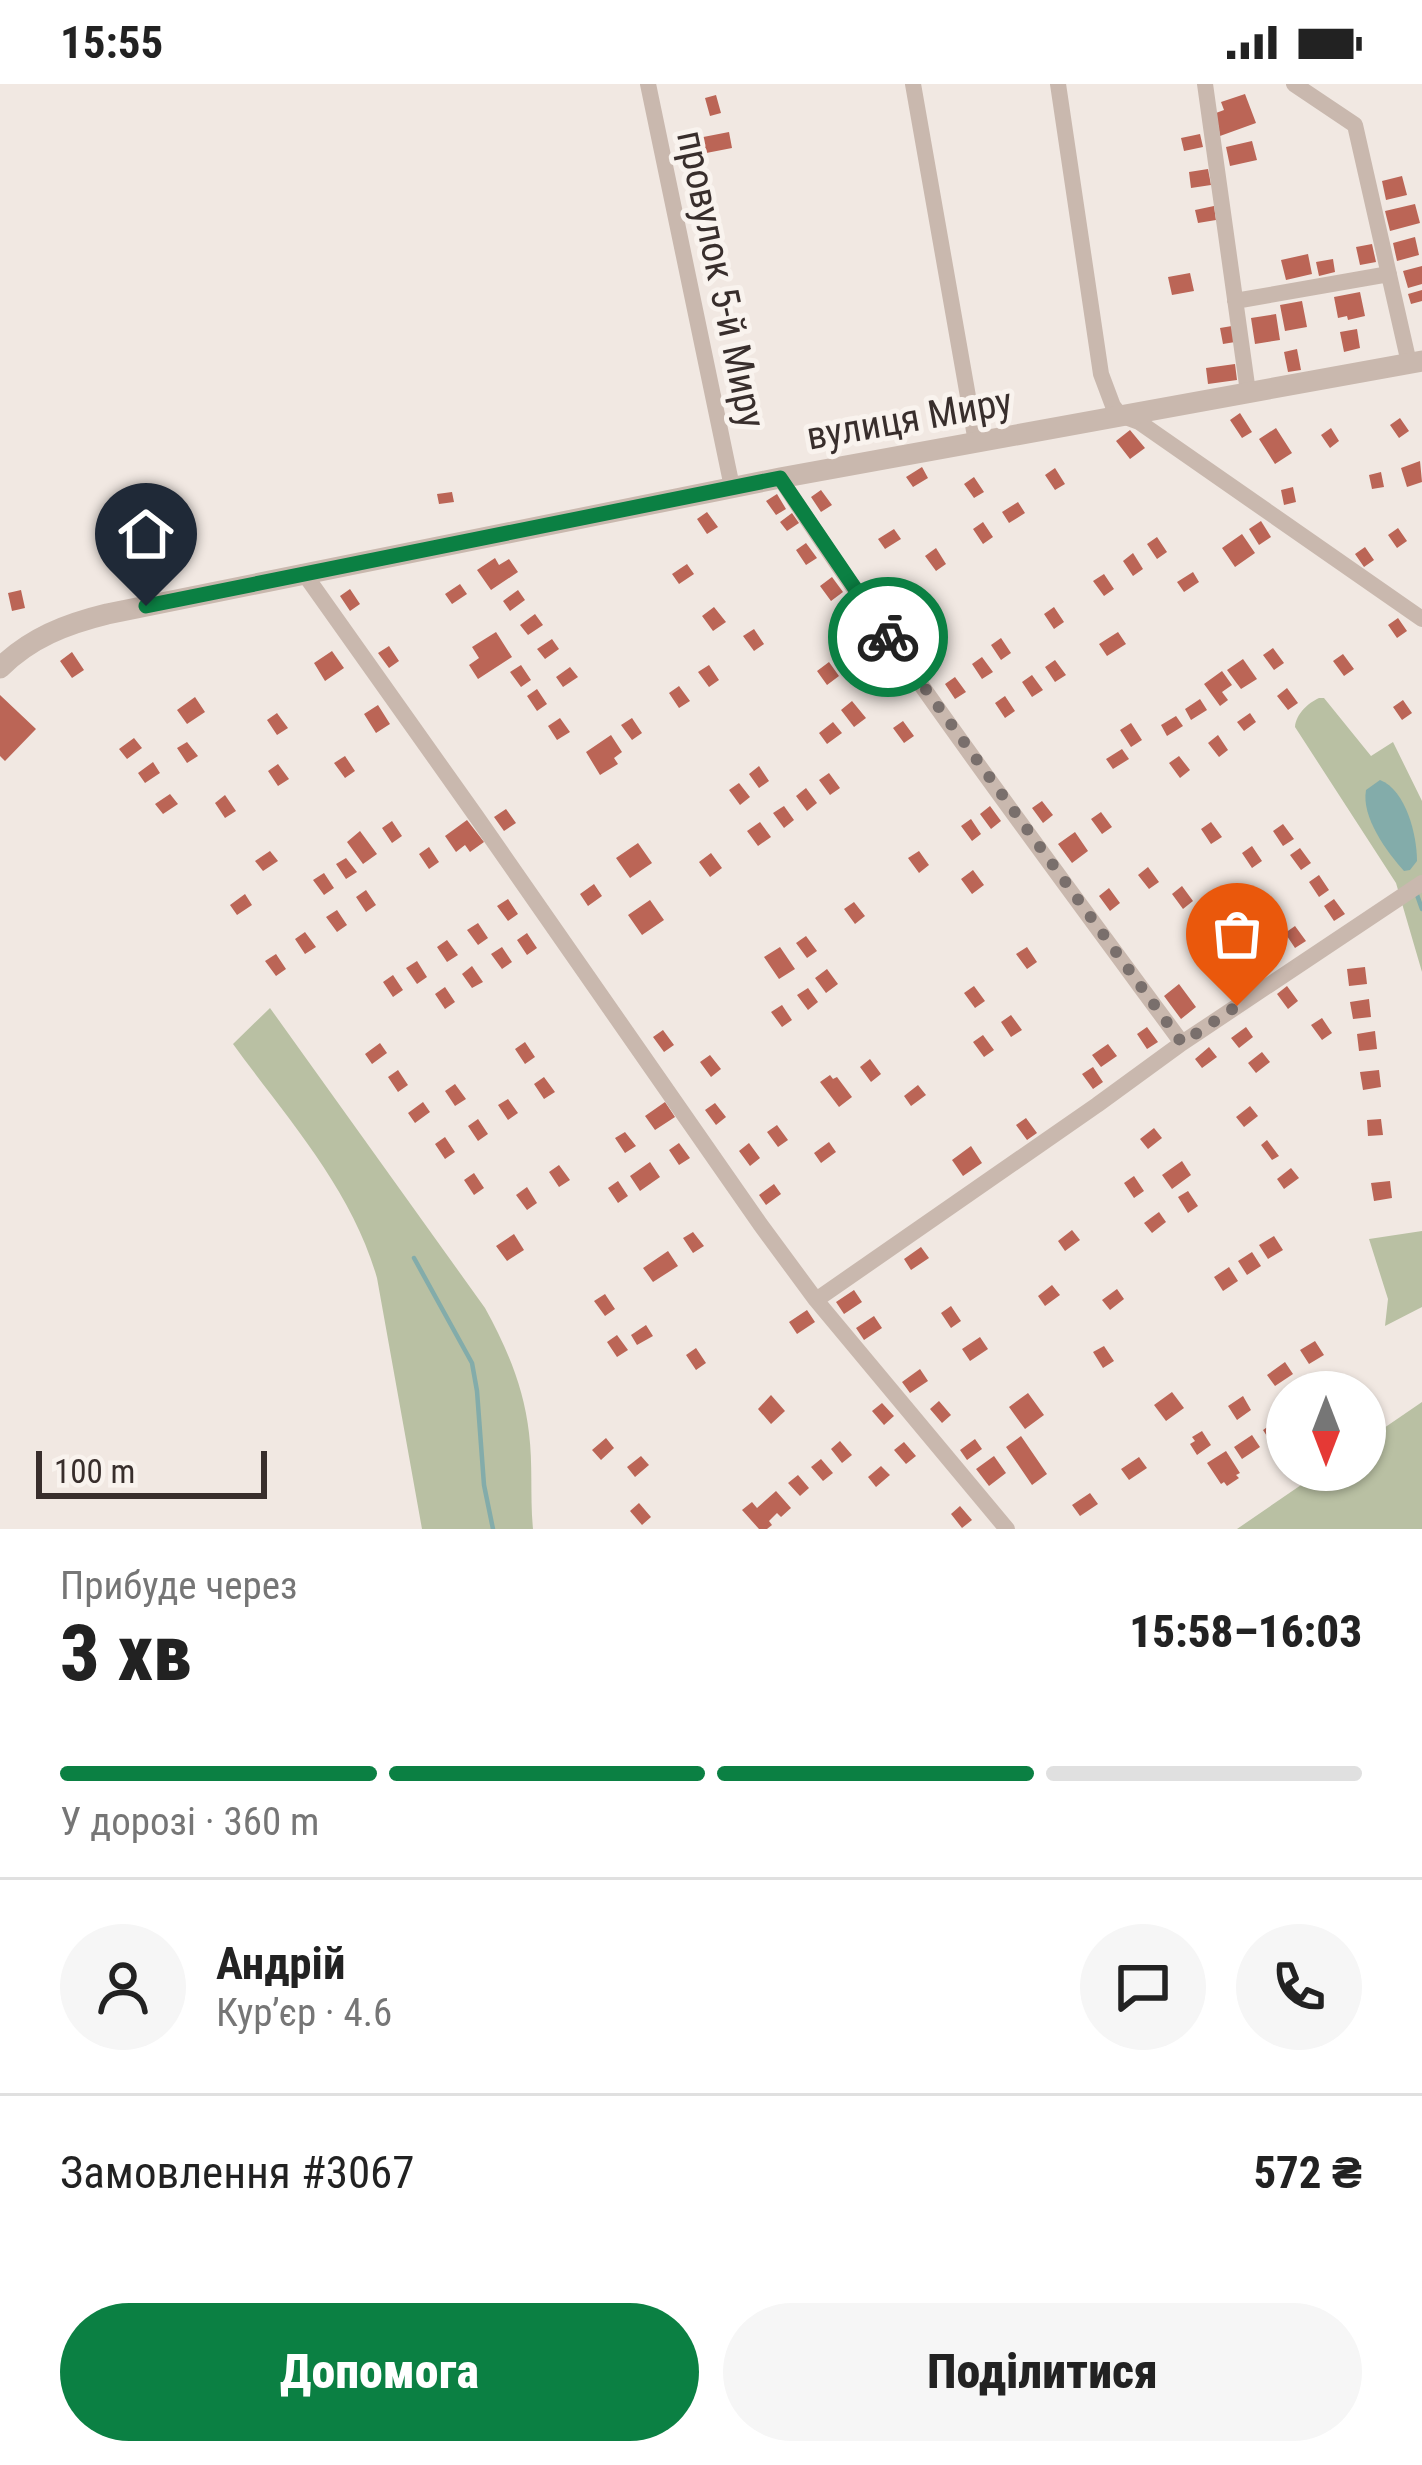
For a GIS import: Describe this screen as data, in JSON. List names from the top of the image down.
{
  "streets": {
    "street": ["провулок 5-й Миру", "вулиця Миру"]
  },
  "crossings": [
    ["провулок 5-й Миру", "вулиця Миру"]
  ],
  "scale_bar": "100 m",
  "north": "bottom",
  "page": {
    "status": "15:55",
    "scale": "100 m",
    "heading": ["3 хв", "Прибуде через", "15:58–16:03"],
    "panel": [
      "Андрій",
      "Кур’єр · 4.6",
      "Замовлення #3067",
      "572 ₴"
    ],
    "bar": "У дорозі · 360 m",
    "buttons": ["Допомога", "Поділитися"]
  }
}
